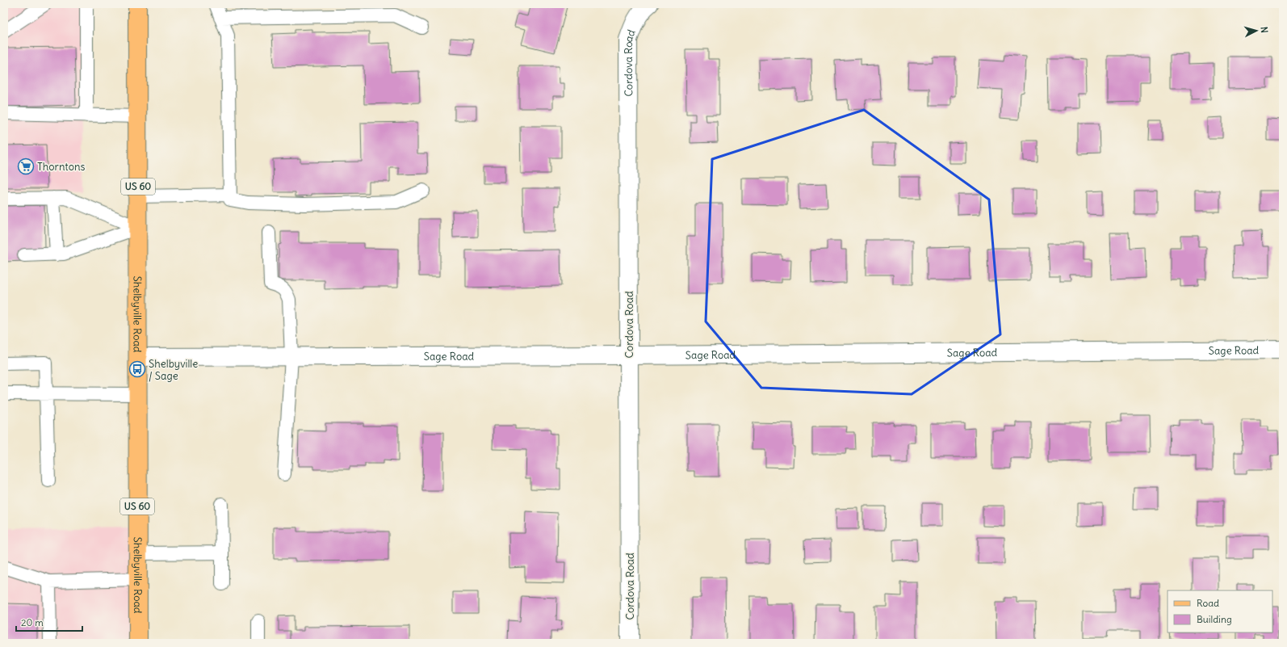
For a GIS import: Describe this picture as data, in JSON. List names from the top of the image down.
{
  "streets": {
    "main road": ["US 60", "Shelbyville Road"],
    "street": ["Cordova Road", "Sage Road"]
  },
  "crossings": [
    ["Cordova Road", "Sage Road"],
    ["Shelbyville Road", "Sage Road"]
  ],
  "places": {
    "supermarket": ["Thorntons"],
    "bus stop": ["Shelbyville / Sage"]
  },
  "legend": ["Road", "Building"],
  "scale_bar": "20 m",
  "north": "right"
}
